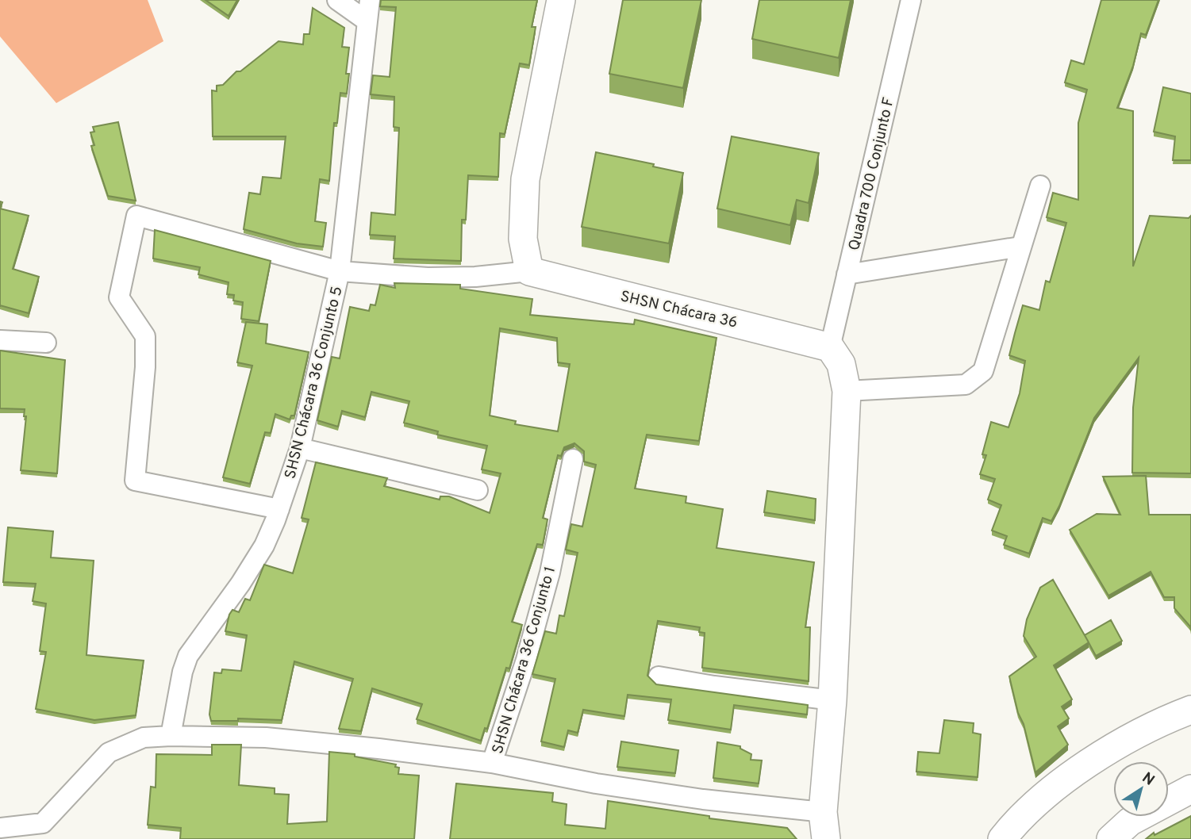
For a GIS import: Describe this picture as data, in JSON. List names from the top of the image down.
{
  "streets": {
    "street": [
      "Quadra 700 Conjunto F",
      "SHSN Chácara 36",
      "SHSN Chácara 36 Conjunto 5",
      "SHSN Chácara 36 Conjunto 1"
    ]
  },
  "crossings": [
    ["Quadra 700 Conjunto F", "SHSN Chácara 36"]
  ],
  "north": "top right"
}
